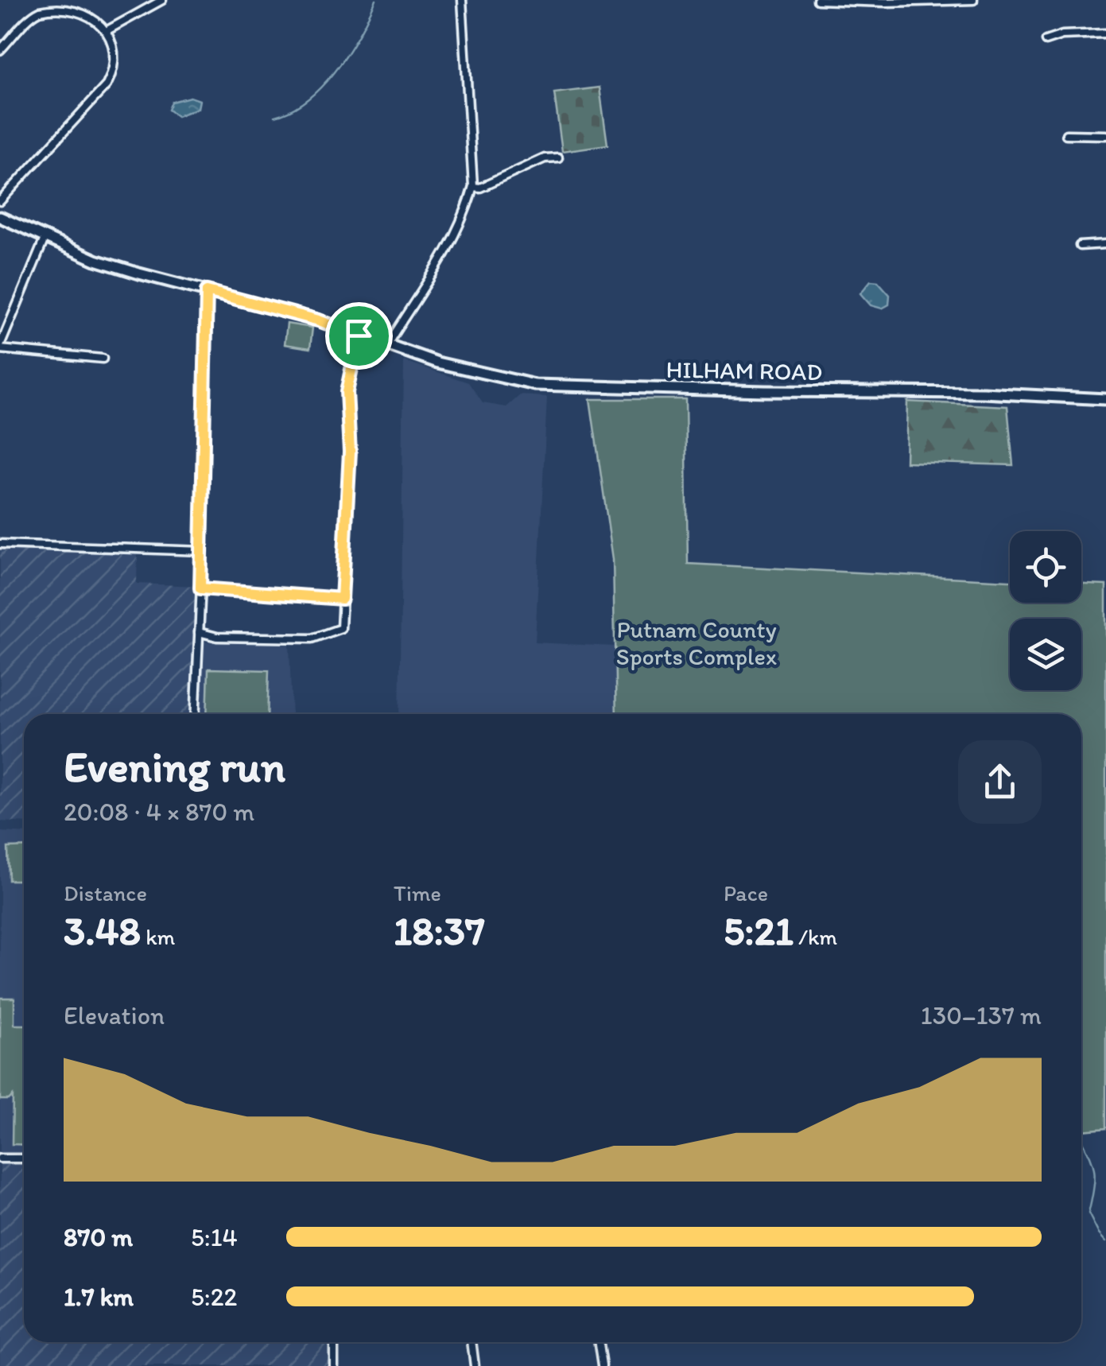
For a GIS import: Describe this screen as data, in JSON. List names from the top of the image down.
{
  "streets": {
    "main road": ["HILHAM ROAD"]
  },
  "parks": ["Putnam County Sports Complex"],
  "page": {
    "heading": ["Evening run", "20:08 · 4 × 870 m"],
    "stats": [
      ["Distance", "3.48 km"],
      ["Time", "18:37"],
      ["Pace", "5:21 /km"]
    ],
    "chart": ["Elevation", "130–137 m"],
    "list": [
      {
        "name": "870 m",
        "note": "5:14"
      },
      {
        "name": "1.7 km",
        "note": "5:22"
      }
    ]
  }
}
